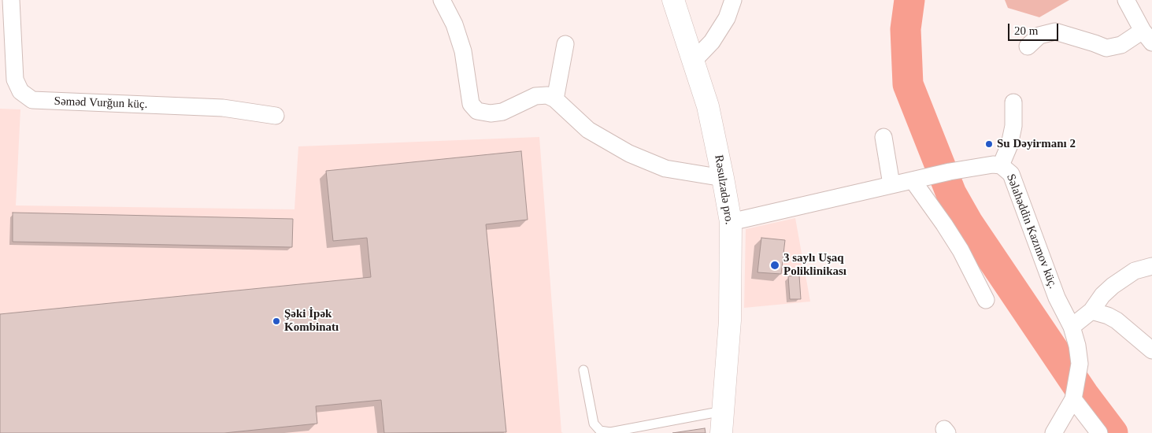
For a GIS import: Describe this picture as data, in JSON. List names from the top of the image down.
{
  "streets": {
    "street": ["Səməd Vurğun küç.", "Rəsulzadə pro.", "Səlahəddin Kazımov küç."]
  },
  "places": ["Su Dəyirmanı 2", "3 saylı Uşaq Poliklinikası", "Şəki İpək Kombinatı"],
  "scale_bar": "20 m"
}
